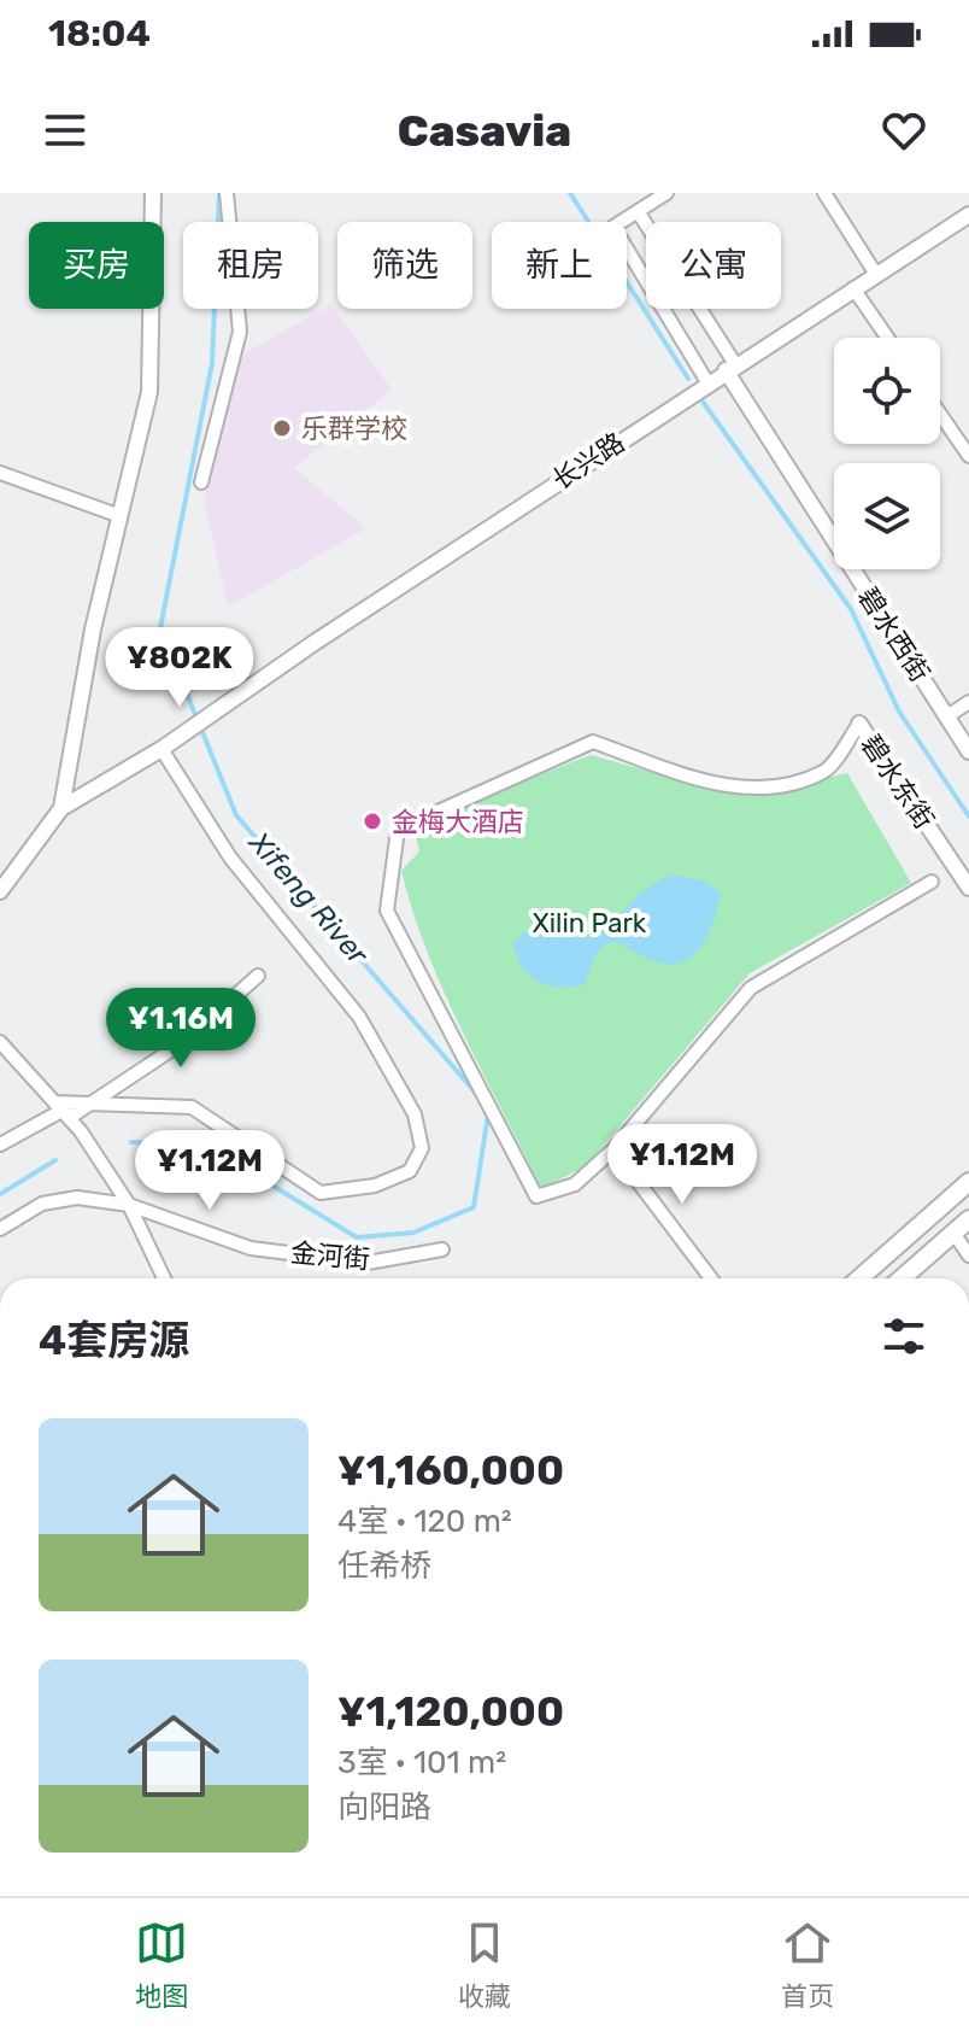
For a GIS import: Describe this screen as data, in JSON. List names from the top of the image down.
{
  "streets": {
    "street": [
      "长兴路",
      "碧水西街",
      "碧水东街",
      "金河街"
    ]
  },
  "crossings": [
    ["长兴路", "碧水西街"]
  ],
  "water": ["Xifeng River"],
  "parks": ["Xilin Park"],
  "places": ["乐群学校", "金梅大酒店"],
  "page": {
    "status": "18:04",
    "header": "Casavia",
    "chip": [
      "买房",
      "租房",
      "筛选",
      "新上",
      "公寓"
    ],
    "price": [
      "¥802K",
      "¥1.16M",
      "¥1.12M",
      "¥1.12M"
    ],
    "heading": "4套房源",
    "list": [
      {
        "name": "¥1,160,000",
        "note": "4室 · 120 m² · 任希桥"
      },
      {
        "name": "¥1,120,000",
        "note": "3室 · 101 m² · 向阳路"
      }
    ],
    "tabs": ["地图", "收藏", "首页"]
  }
}
